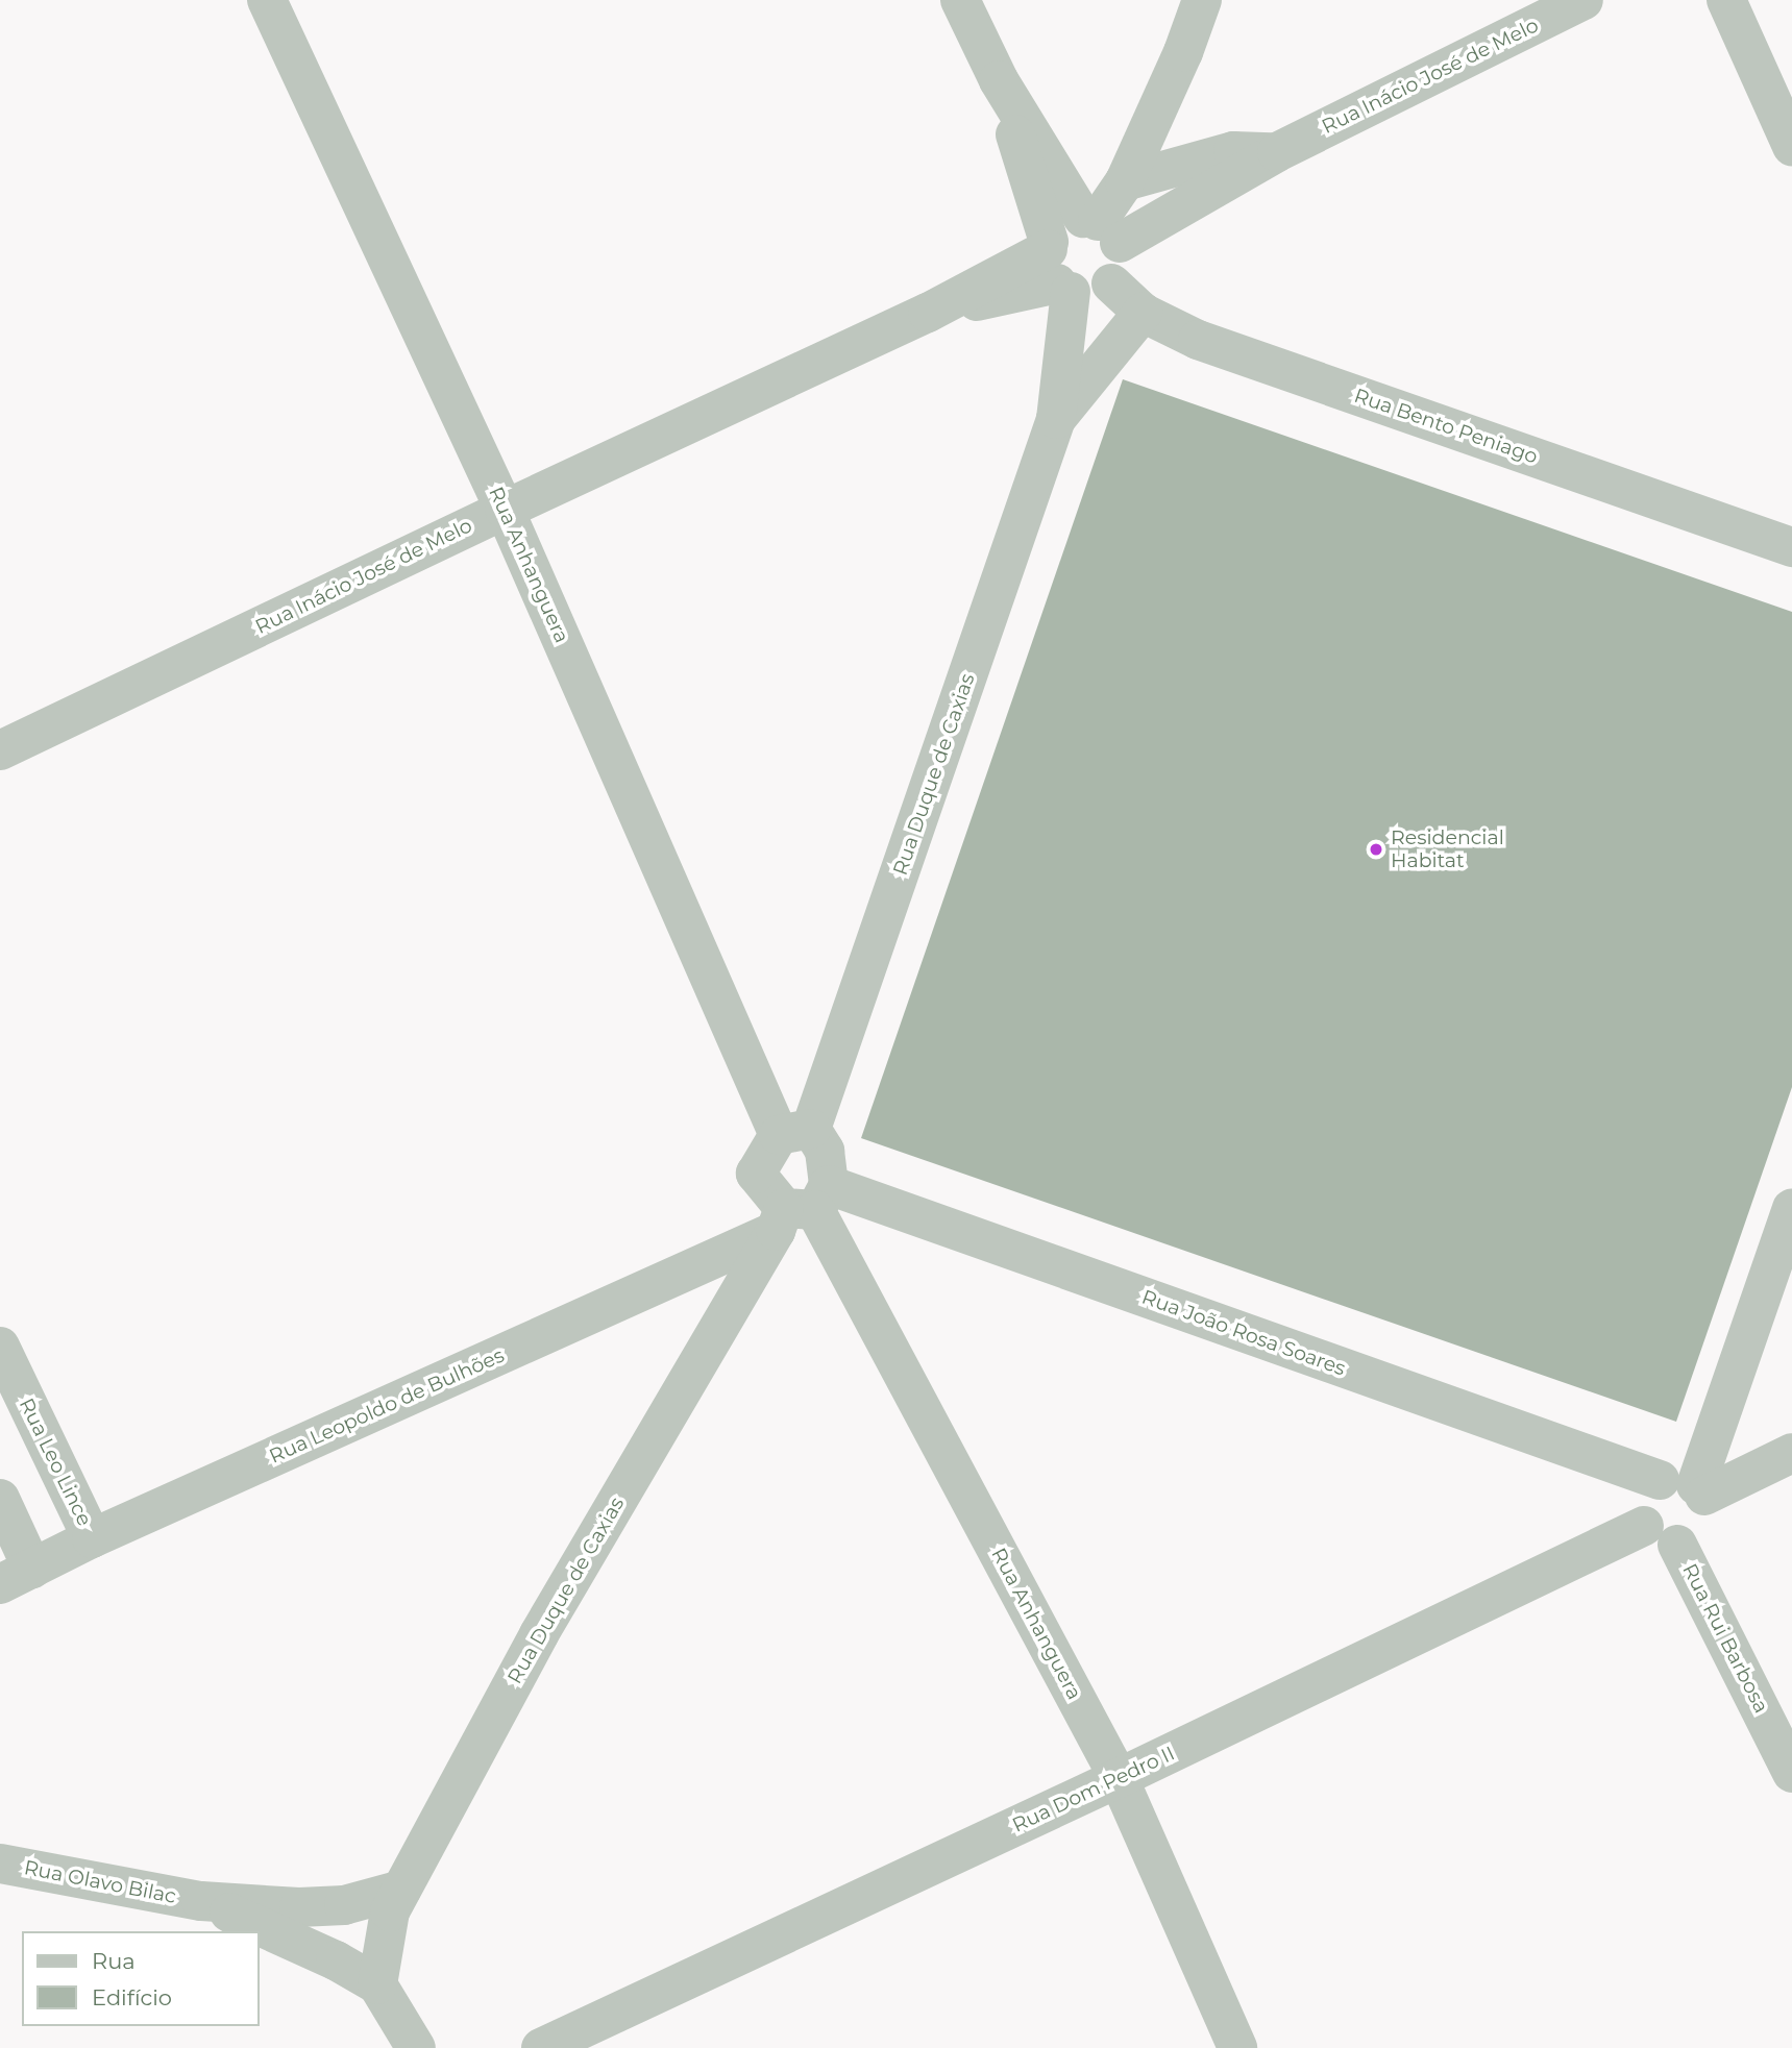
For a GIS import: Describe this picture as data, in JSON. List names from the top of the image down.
{
  "streets": {
    "street": [
      "Rua Inácio José de Melo",
      "Rua Bento Peniago",
      "Rua Anhanguera",
      "Rua Duque de Caxias",
      "Rua João Rosa Soares",
      "Rua Leopoldo de Bulhões",
      "Rua Leo Lince",
      "Rua Rui Barbosa",
      "Rua Dom Pedro II",
      "Rua Olavo Bilac"
    ]
  },
  "crossings": [
    ["Rua Inácio José de Melo", "Rua Bento Peniago"],
    ["Rua Inácio José de Melo", "Rua Anhanguera"],
    ["Rua Inácio José de Melo", "Rua Duque de Caxias"],
    ["Rua Bento Peniago", "Rua Duque de Caxias"],
    ["Rua Anhanguera", "Rua Duque de Caxias"],
    ["Rua Anhanguera", "Rua João Rosa Soares"],
    ["Rua Anhanguera", "Rua Leopoldo de Bulhões"],
    ["Rua Anhanguera", "Rua Dom Pedro II"],
    ["Rua Duque de Caxias", "Rua João Rosa Soares"],
    ["Rua Duque de Caxias", "Rua Leopoldo de Bulhões"],
    ["Rua Duque de Caxias", "Rua Olavo Bilac"],
    ["Rua João Rosa Soares", "Rua Leopoldo de Bulhões"],
    ["Rua João Rosa Soares", "Rua Rui Barbosa"],
    ["Rua João Rosa Soares", "Rua Dom Pedro II"],
    ["Rua Leopoldo de Bulhões", "Rua Leo Lince"],
    ["Rua Rui Barbosa", "Rua Dom Pedro II"]
  ],
  "places": ["Residencial Habitat"],
  "legend": ["Rua", "Edifício"]
}
